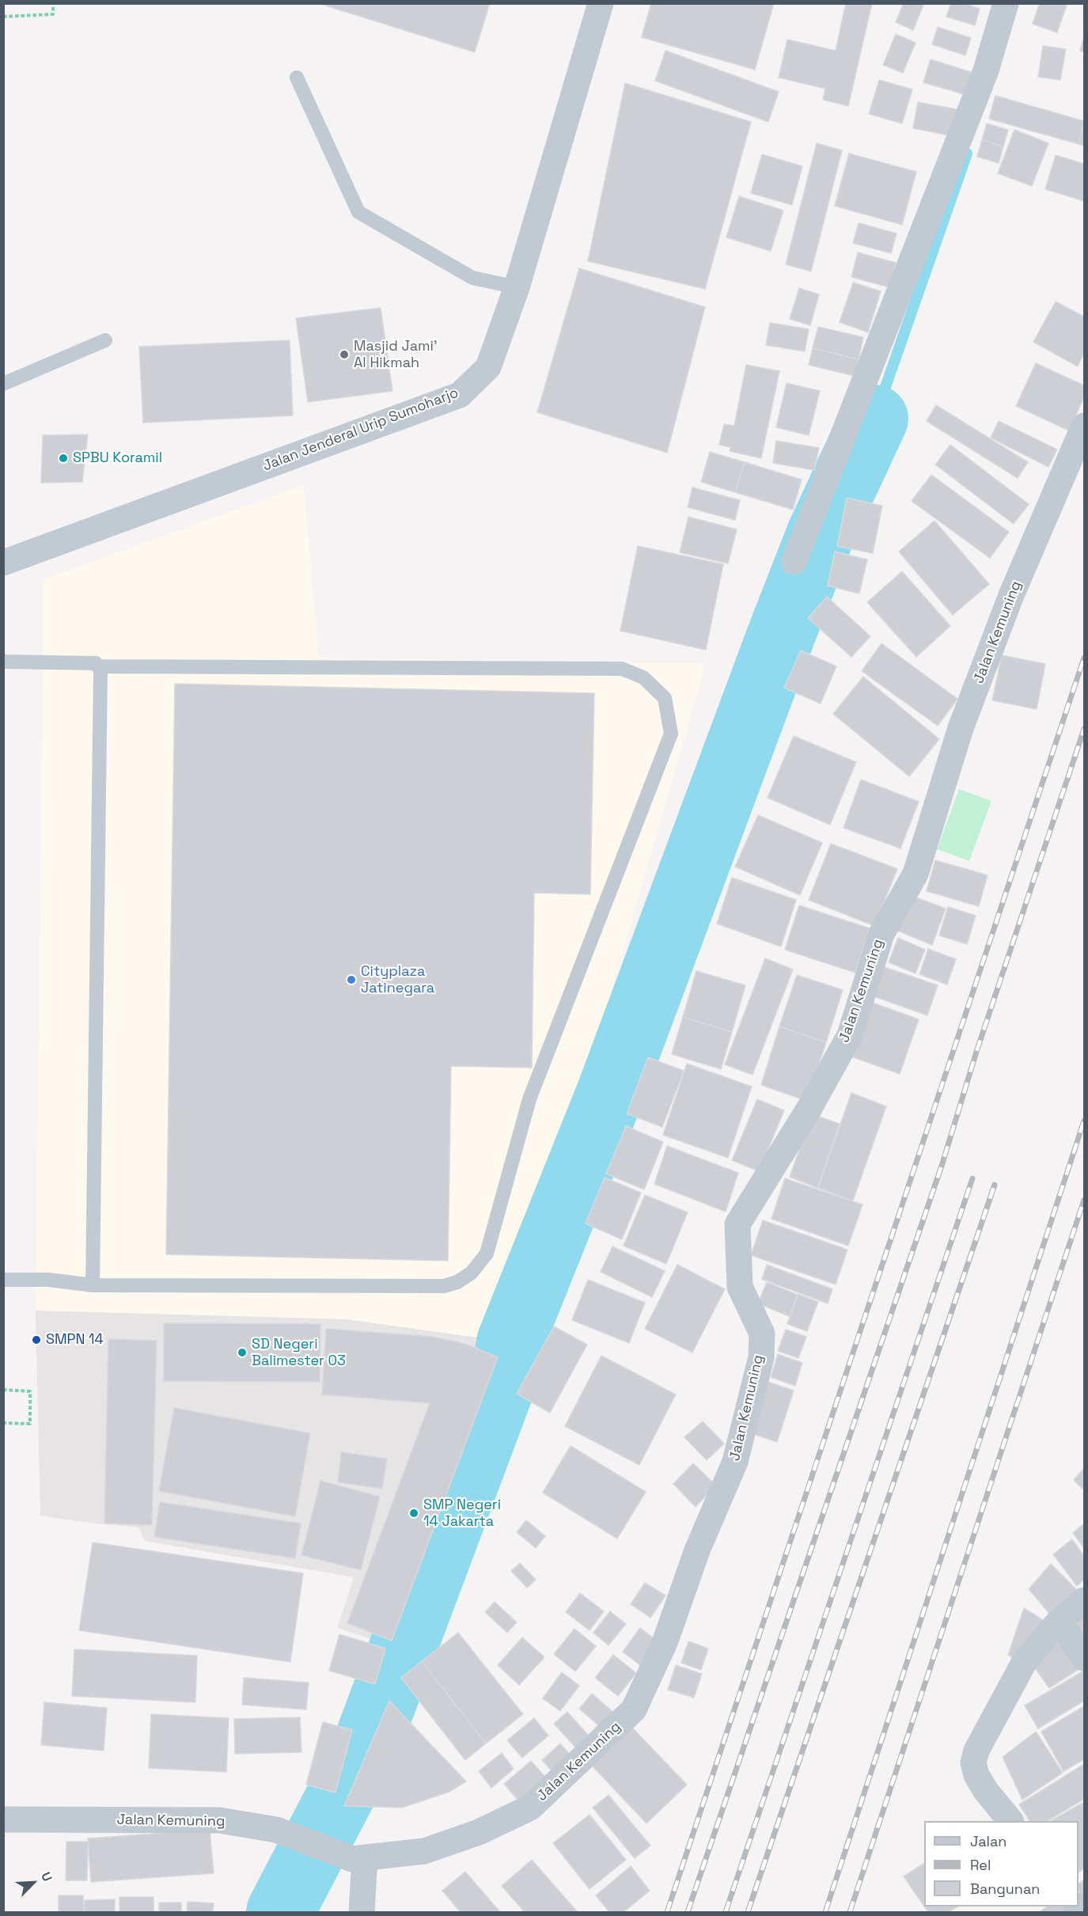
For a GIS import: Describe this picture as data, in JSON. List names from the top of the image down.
{
  "streets": {
    "street": ["Jalan Jenderal Urip Sumoharjo", "Jalan Kemuning"]
  },
  "places": [
    "Masjid Jami' Al Hikmah",
    "SPBU Koramil",
    "Cityplaza Jatinegara",
    "SMPN 14",
    "SD Negeri Balimester 03",
    "SMP Negeri 14 Jakarta"
  ],
  "legend": ["Jalan", "Rel", "Bangunan"],
  "north": "top right"
}
